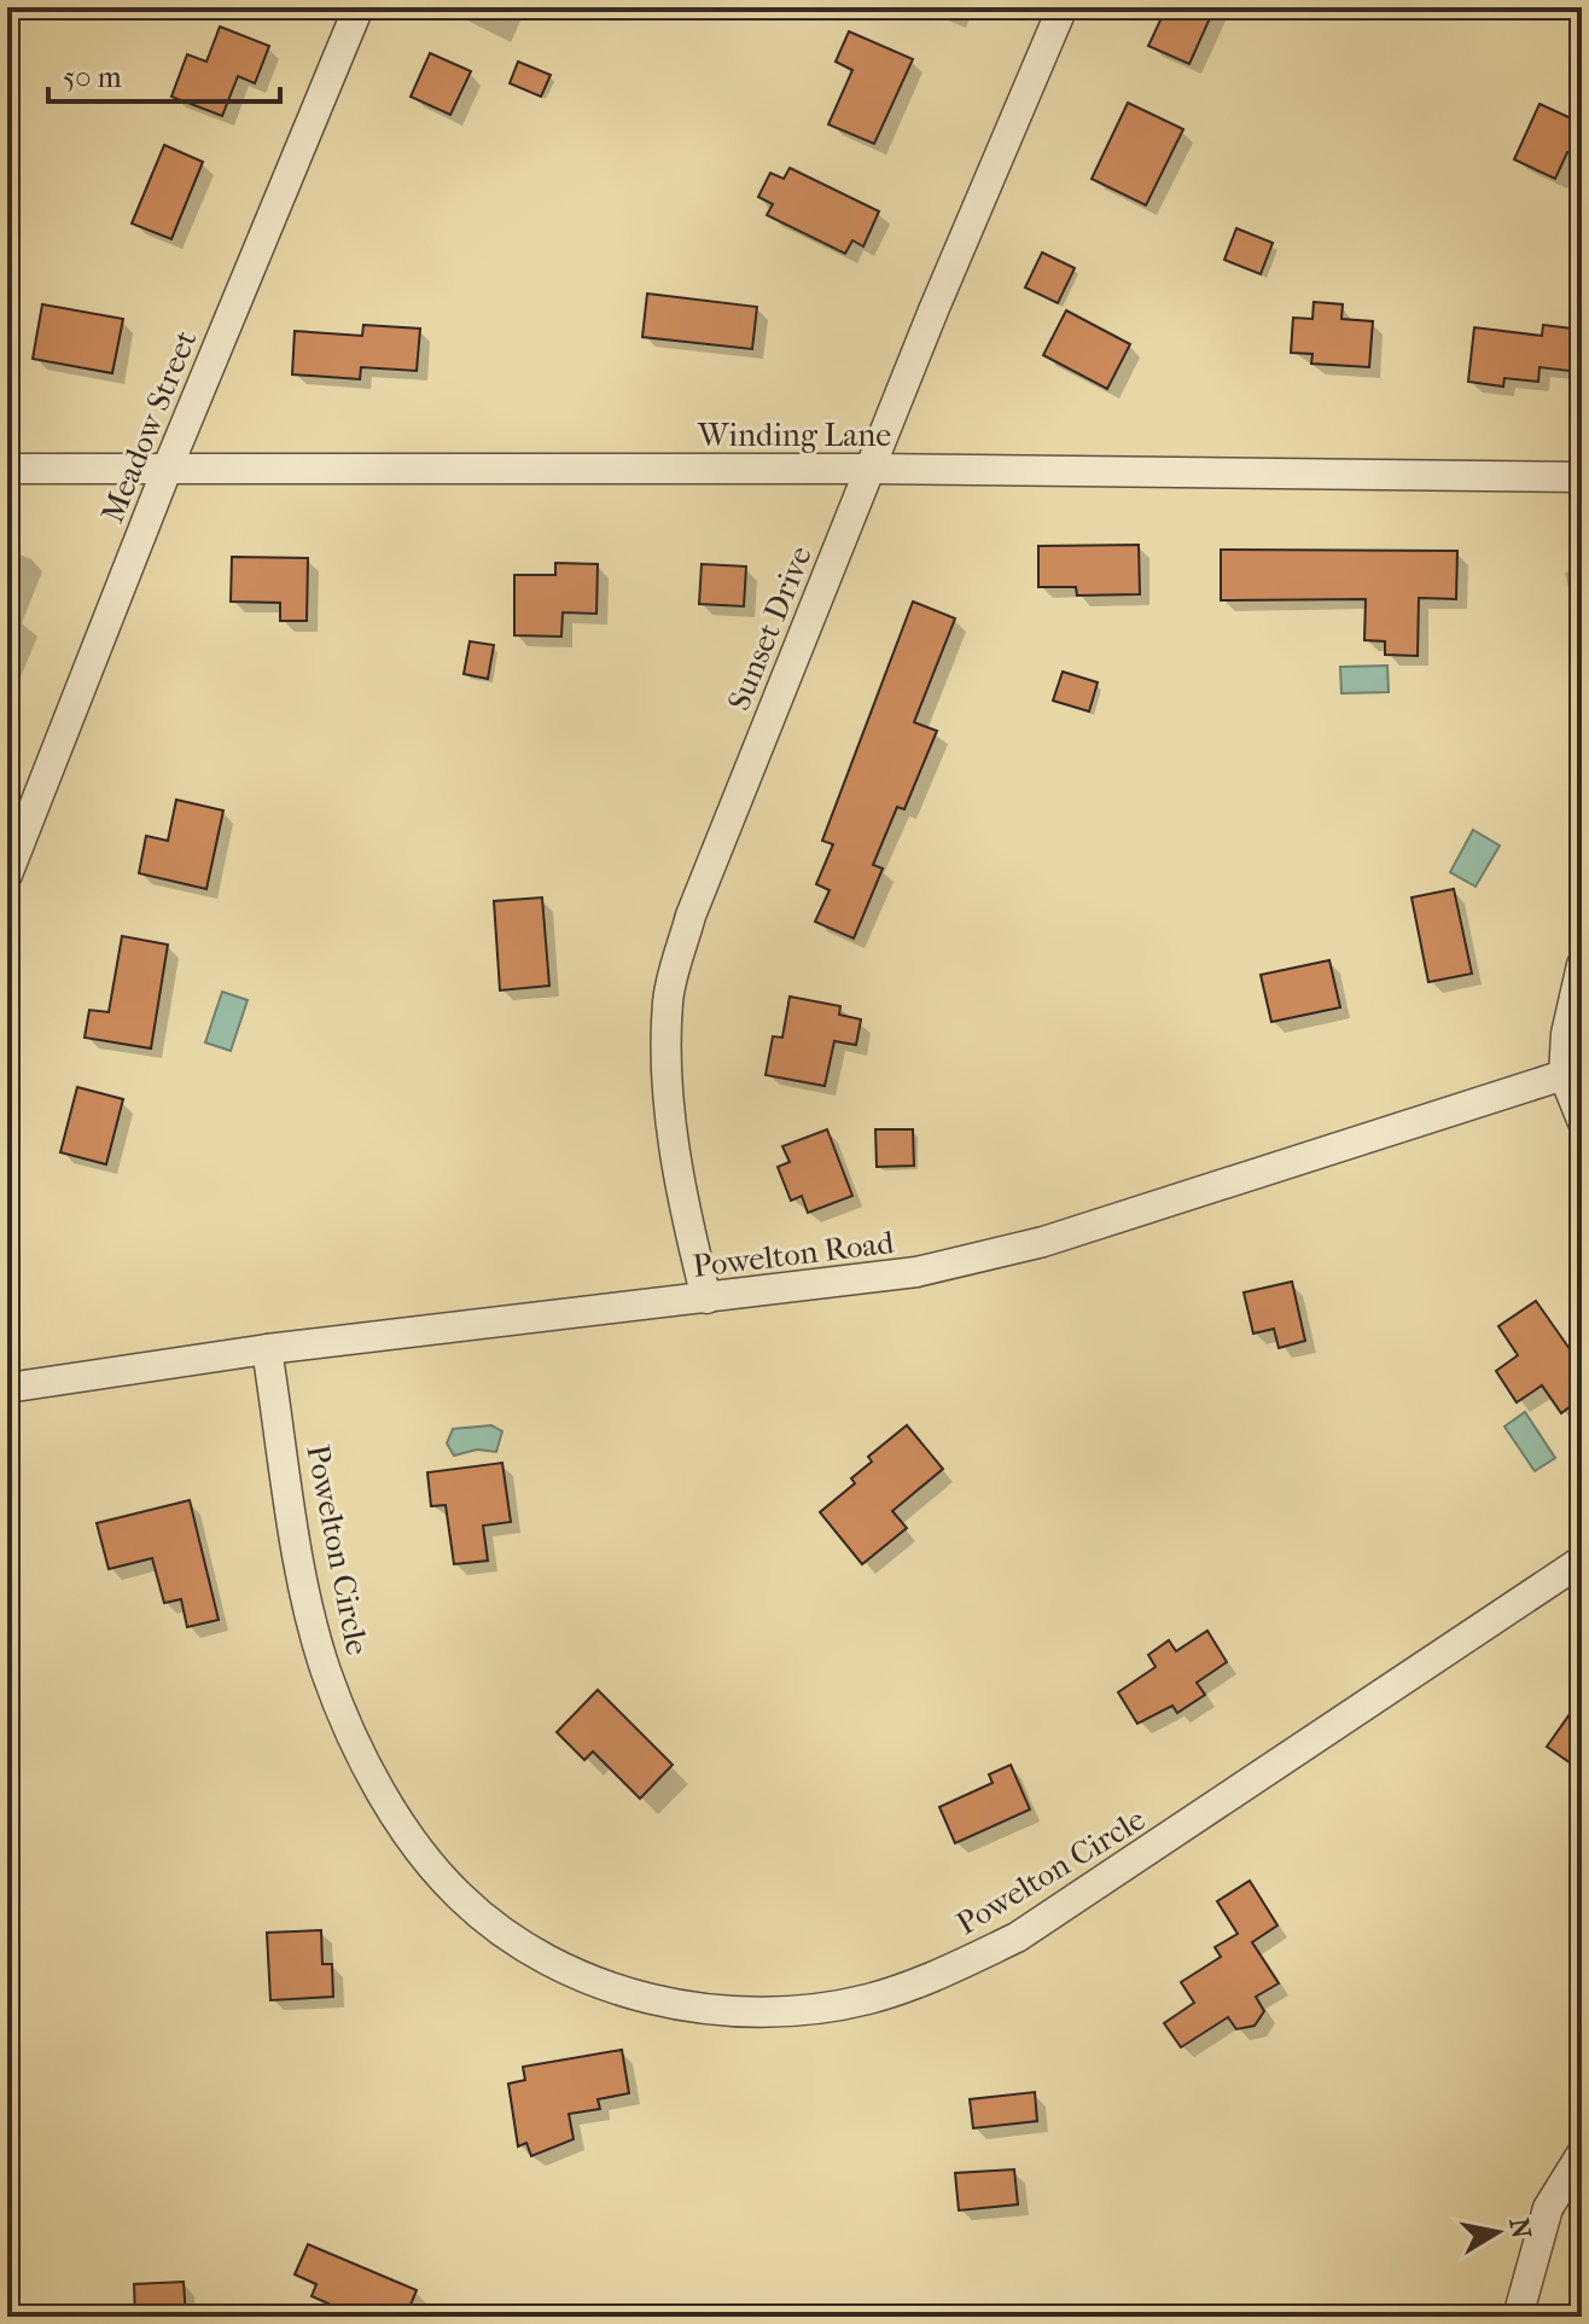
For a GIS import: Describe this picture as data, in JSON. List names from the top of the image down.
{
  "streets": {
    "street": [
      "Meadow Street",
      "Winding Lane",
      "Sunset Drive",
      "Powelton Road",
      "Powelton Circle"
    ]
  },
  "crossings": [
    ["Meadow Street", "Winding Lane"],
    ["Winding Lane", "Sunset Drive"],
    ["Sunset Drive", "Powelton Road"],
    ["Powelton Road", "Powelton Circle"]
  ],
  "scale_bar": "50 m",
  "north": "right"
}
